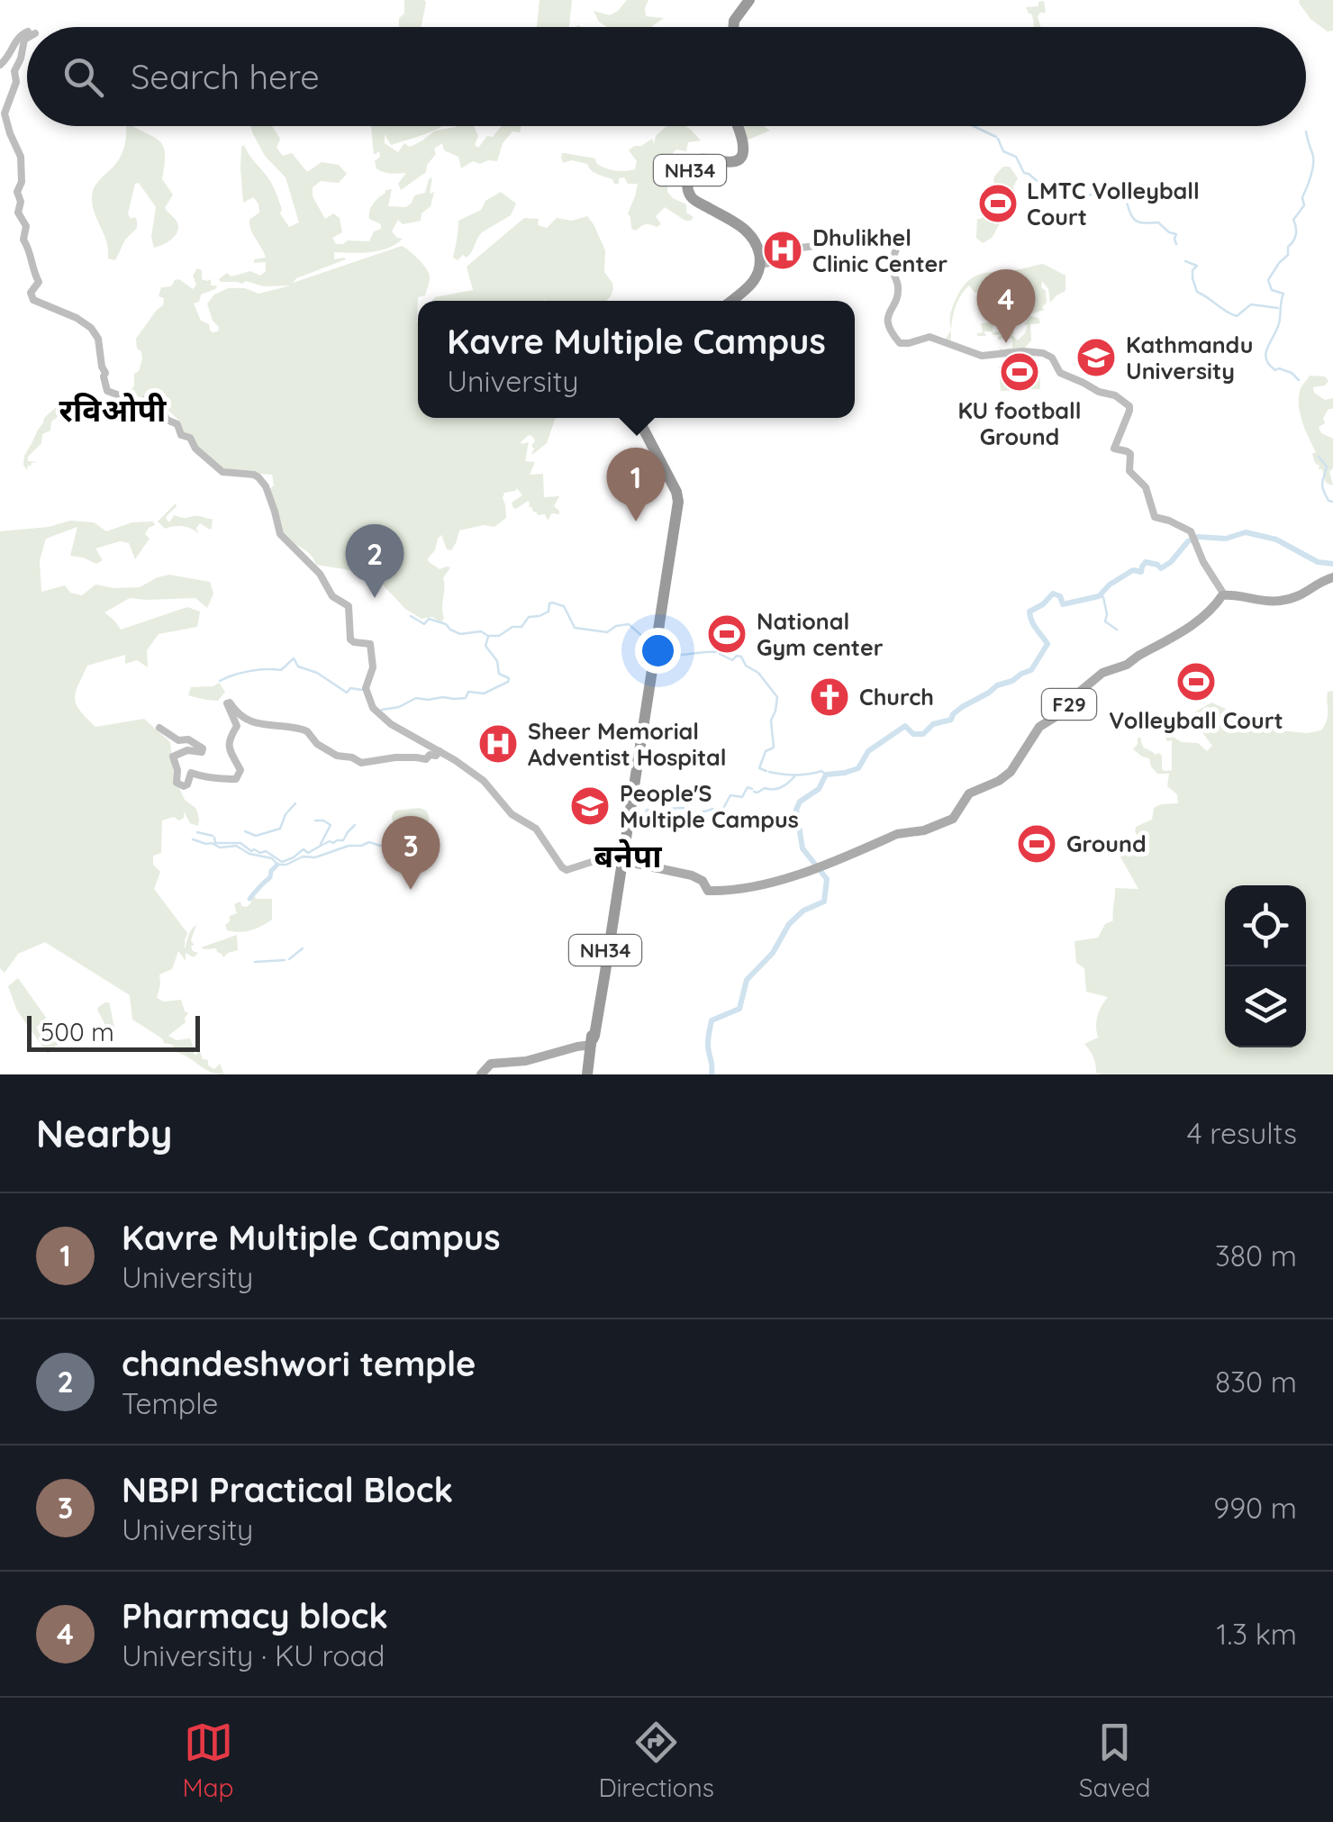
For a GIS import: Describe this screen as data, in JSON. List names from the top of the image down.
{
  "streets": {
    "highway": ["NH34"],
    "main road": ["F29"]
  },
  "crossings": [
    ["NH34", "F29"]
  ],
  "districts": ["रविओपी", "बनेपा"],
  "places": {
    "sports": [
      "LMTC Volleyball Court",
      "KU football Ground",
      "National Gym center",
      "Volleyball Court",
      "Ground"
    ],
    "hospital": ["Dhulikhel Clinic Center", "Sheer Memorial Adventist Hospital"],
    "school or university": ["Kathmandu University", "People'S Multiple Campus"],
    "church": ["Church"]
  },
  "scale_bar": "500 m",
  "page": {
    "search": "Search here",
    "pins": [
      "4",
      "1",
      "2",
      "3"
    ],
    "popup": ["Kavre Multiple Campus", "University"],
    "scale": "500 m",
    "heading": ["Nearby", "4 results"],
    "list": [
      {
        "mark": "1",
        "name": "Kavre Multiple Campus",
        "note": "University",
        "value": "380 m"
      },
      {
        "mark": "2",
        "name": "chandeshwori temple",
        "note": "Temple",
        "value": "830 m"
      },
      {
        "mark": "3",
        "name": "NBPI Practical Block",
        "note": "University",
        "value": "990 m"
      },
      {
        "mark": "4",
        "name": "Pharmacy block",
        "note": "University · KU road",
        "value": "1.3 km"
      }
    ],
    "nav": ["Map", "Directions", "Saved"]
  }
}
